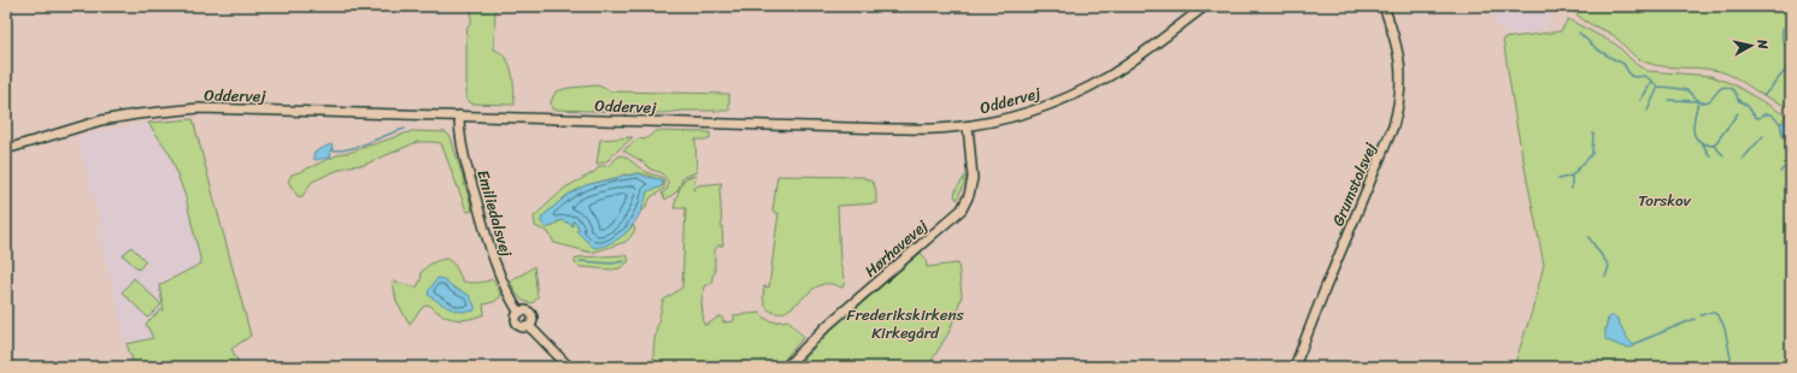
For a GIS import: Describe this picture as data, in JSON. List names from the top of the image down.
{
  "streets": {
    "street": [
      "Oddervej",
      "Grumstolsvej",
      "Emiliedalsvej",
      "Hørhavevej"
    ]
  },
  "crossings": [
    ["Oddervej", "Emiliedalsvej"],
    ["Oddervej", "Hørhavevej"]
  ],
  "parks": ["Torskov", "Frederikskirkens Kirkegård"],
  "north": "right"
}
